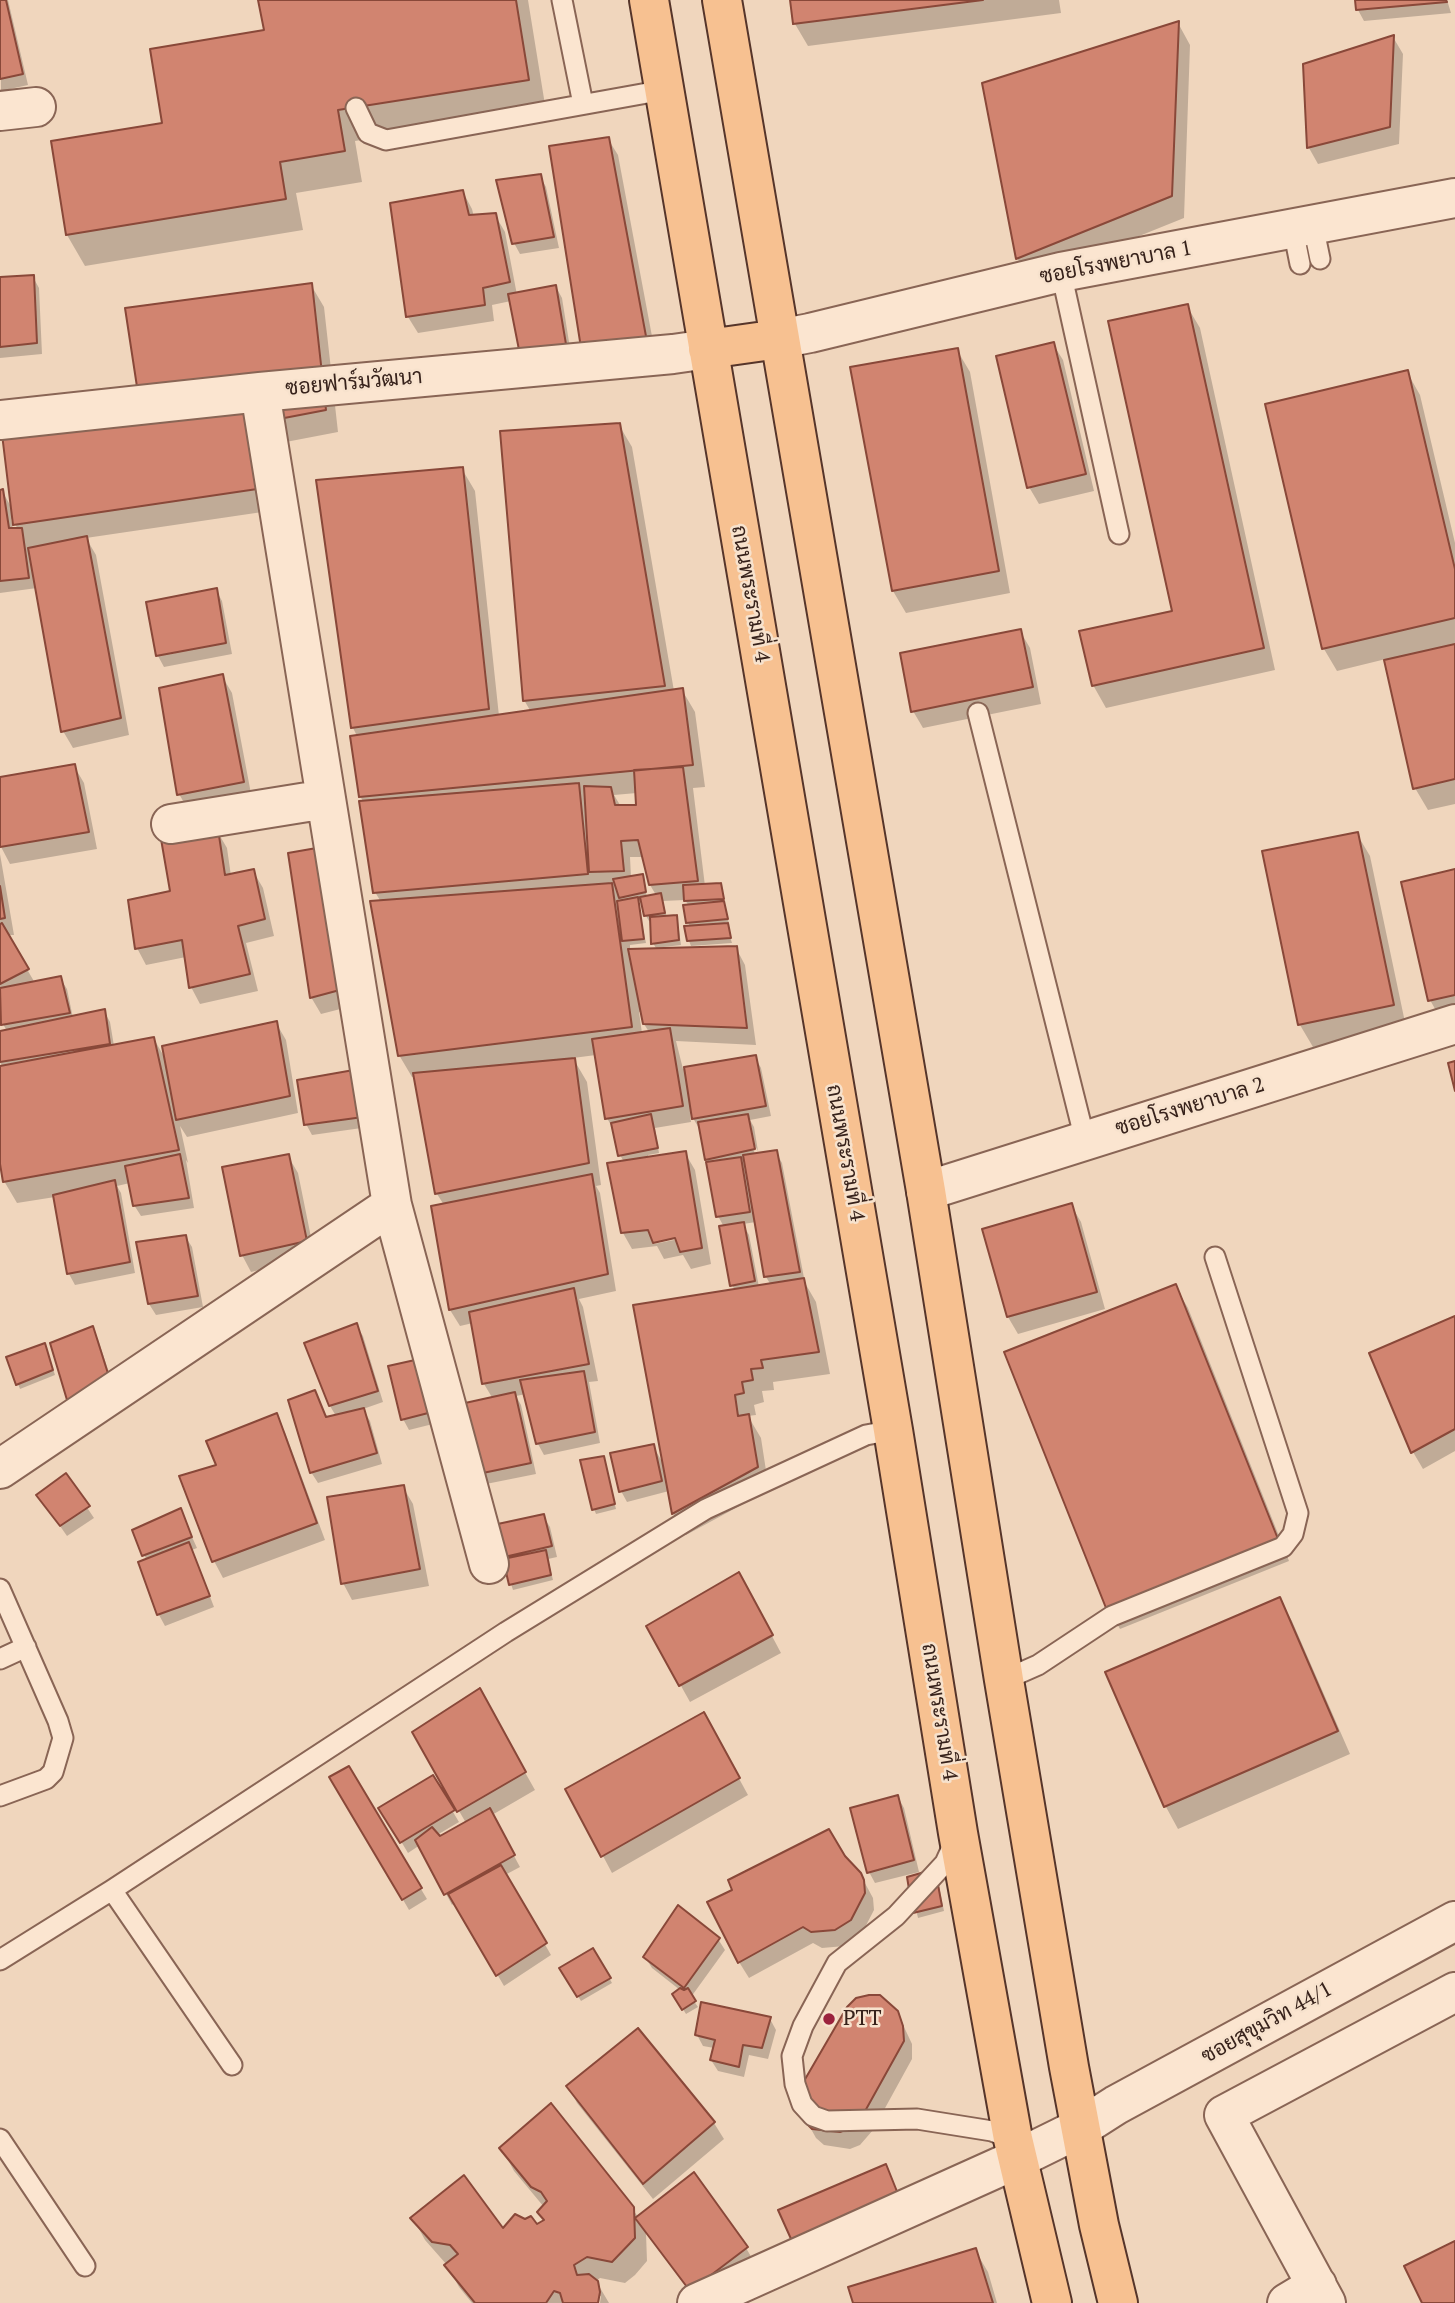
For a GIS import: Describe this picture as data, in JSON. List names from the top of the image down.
{
  "streets": {
    "main road": ["ถนนพระรามที่ 4"],
    "street": [
      "ซอยโรงพยาบาล 1",
      "ซอยฟาร์มวัฒนา",
      "ซอยโรงพยาบาล 2",
      "ซอยสุขุมวิท 44/1"
    ]
  },
  "crossings": [
    ["ซอยฟาร์มวัฒนา", "ถนนพระรามที่ 4"],
    ["ถนนพระรามที่ 4", "ซอยสุขุมวิท 44/1"]
  ],
  "places": ["PTT"]
}
